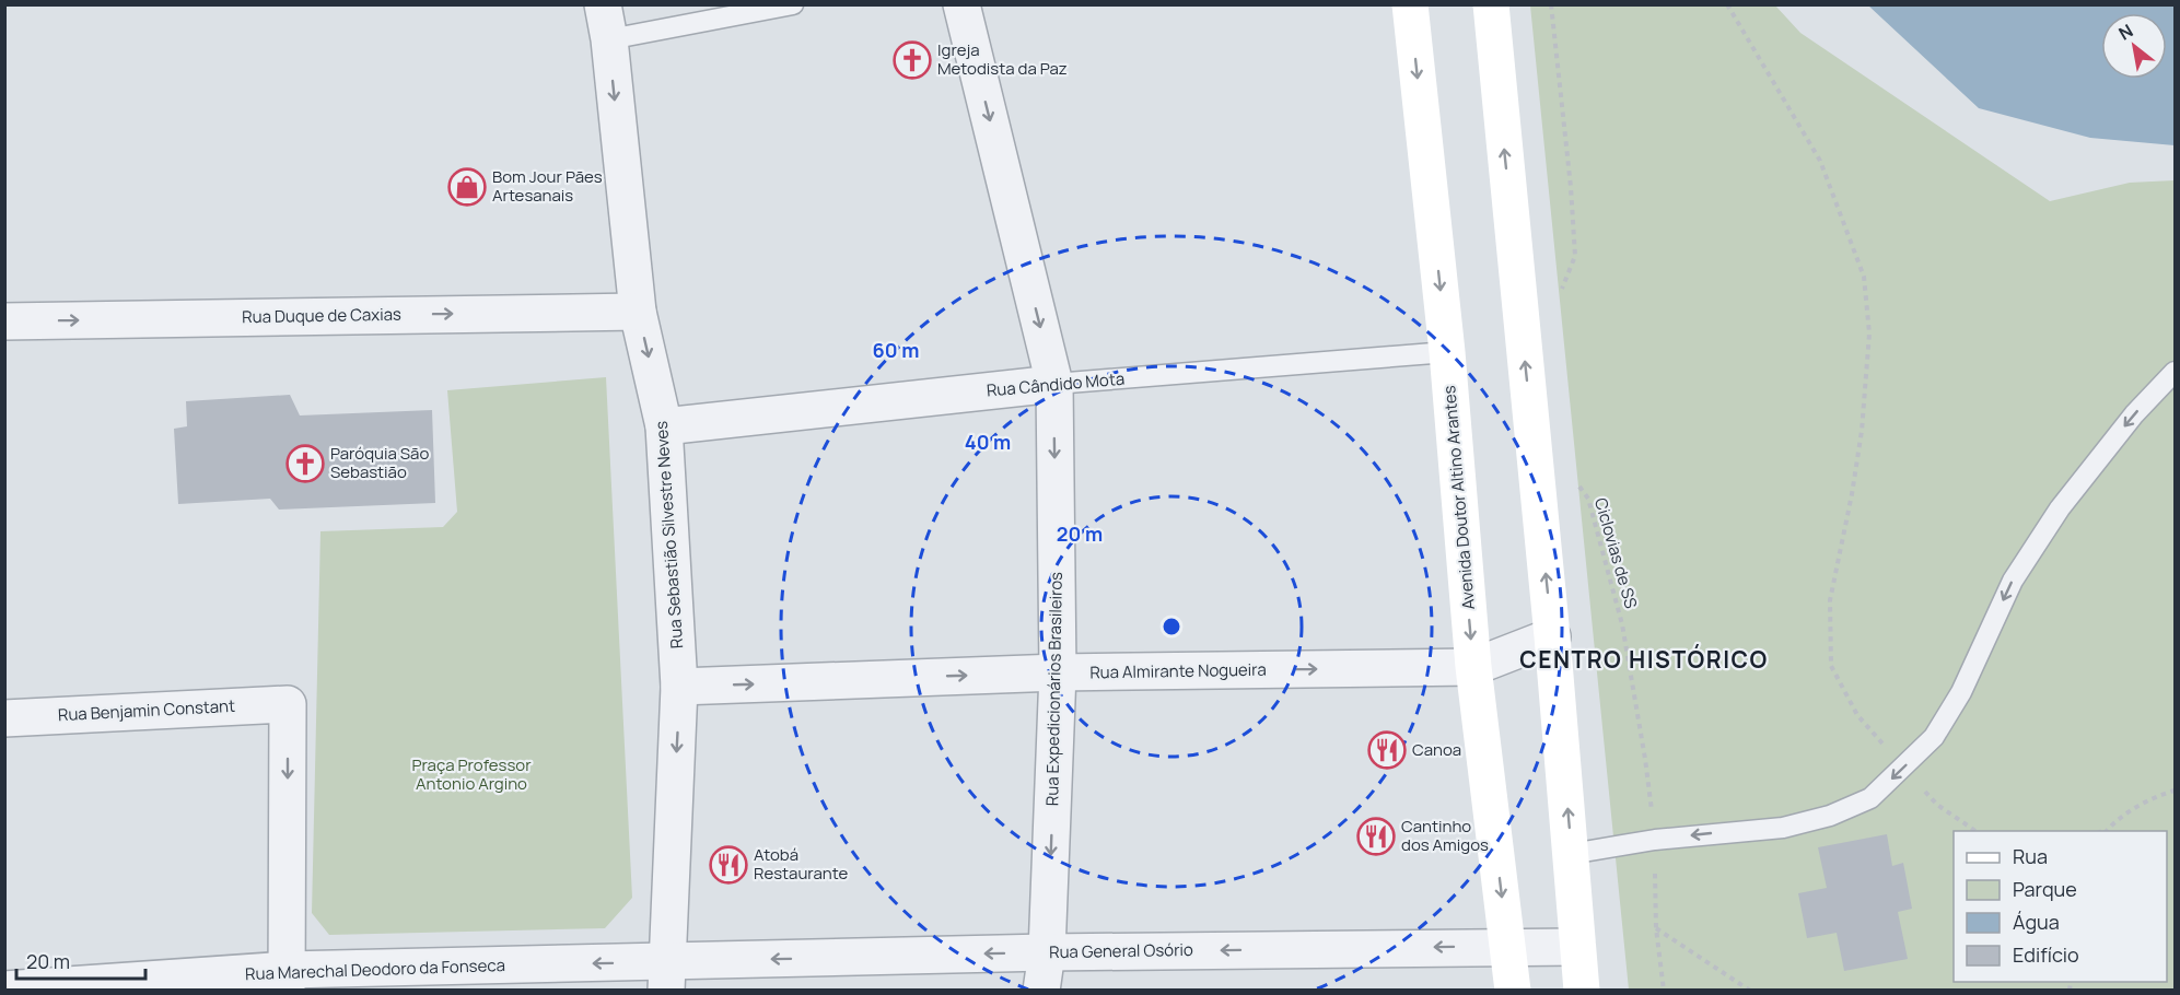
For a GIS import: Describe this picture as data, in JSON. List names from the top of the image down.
{
  "streets": {
    "main road": ["Avenida Doutor Altino Arantes"],
    "street": [
      "Rua Duque de Caxias",
      "Rua Cândido Mota",
      "Rua Sebastião Silvestre Neves",
      "Rua Almirante Nogueira",
      "Rua Expedicionários Brasileiros",
      "Rua Benjamin Constant",
      "Rua General Osório",
      "Rua Marechal Deodoro da Fonseca"
    ],
    "path": ["Ciclovias de SS"]
  },
  "crossings": [
    ["Rua Duque de Caxias", "Rua Sebastião Silvestre Neves"],
    ["Rua Cândido Mota", "Avenida Doutor Altino Arantes"],
    ["Rua Cândido Mota", "Rua Sebastião Silvestre Neves"],
    ["Rua Cândido Mota", "Rua Expedicionários Brasileiros"],
    ["Avenida Doutor Altino Arantes", "Rua Almirante Nogueira"],
    ["Avenida Doutor Altino Arantes", "Rua General Osório"],
    ["Rua Sebastião Silvestre Neves", "Rua Almirante Nogueira"],
    ["Rua Sebastião Silvestre Neves", "Rua General Osório"],
    ["Rua Sebastião Silvestre Neves", "Rua Marechal Deodoro da Fonseca"],
    ["Rua Almirante Nogueira", "Rua Expedicionários Brasileiros"],
    ["Rua Expedicionários Brasileiros", "Rua General Osório"],
    ["Rua Benjamin Constant", "Rua Marechal Deodoro da Fonseca"],
    ["Rua General Osório", "Rua Marechal Deodoro da Fonseca"]
  ],
  "one_way": [
    "Rua Duque de Caxias",
    "Rua Sebastião Silvestre Neves",
    "Rua Almirante Nogueira",
    "Rua Expedicionários Brasileiros",
    "Rua General Osório",
    "Rua Marechal Deodoro da Fonseca"
  ],
  "districts": ["CENTRO HISTÓRICO"],
  "parks": ["Praça Professor Antonio Argino"],
  "places": {
    "church": ["Igreja Metodista da Paz", "Paróquia São Sebastião"],
    "shop": ["Bom Jour Pães Artesanais"],
    "restaurant": ["Canoa", "Cantinho dos Amigos", "Atobá Restaurante"]
  },
  "legend": [
    "Rua",
    "Parque",
    "Água",
    "Edifício"
  ],
  "scale_bar": "20 m",
  "north": "top left",
  "rings": ["60 m", "40 m", "20 m"]
}
